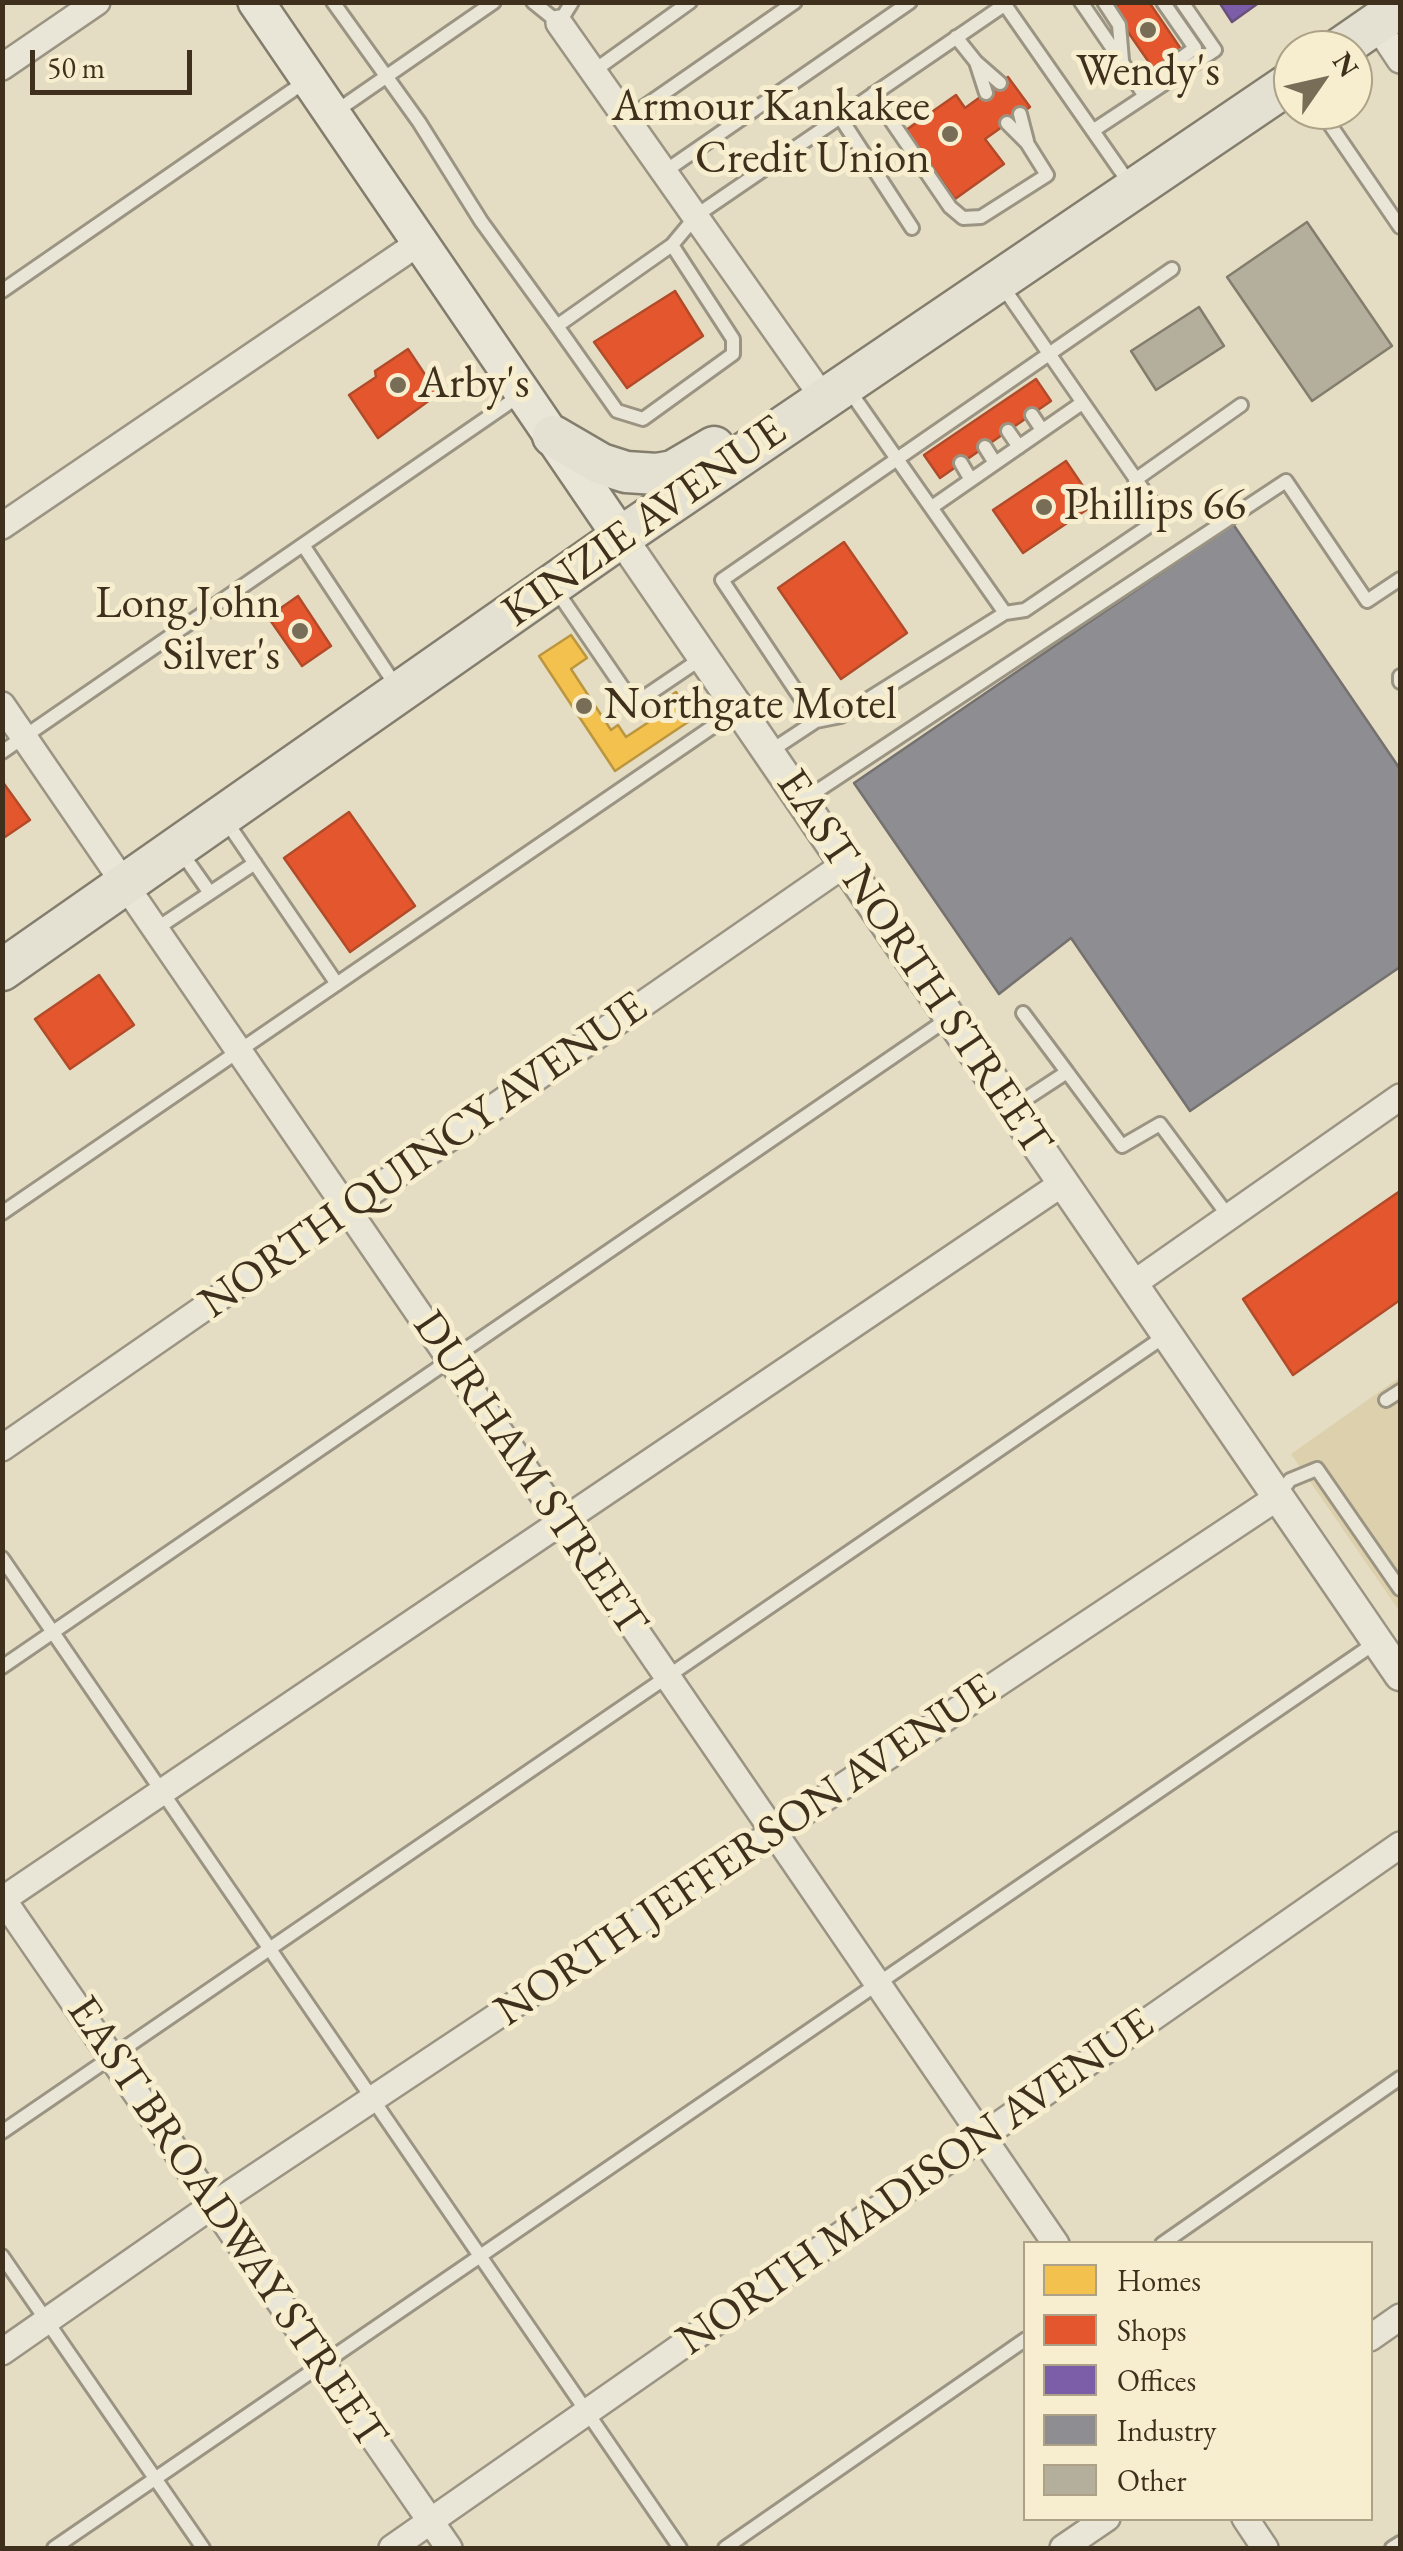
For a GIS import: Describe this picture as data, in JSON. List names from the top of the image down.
{
  "streets": {
    "main road": ["KINZIE AVENUE", "EAST NORTH STREET"],
    "street": [
      "NORTH QUINCY AVENUE",
      "DURHAM STREET",
      "NORTH JEFFERSON AVENUE",
      "NORTH MADISON AVENUE",
      "EAST BROADWAY STREET"
    ]
  },
  "crossings": [
    ["KINZIE AVENUE", "EAST NORTH STREET"],
    ["KINZIE AVENUE", "DURHAM STREET"],
    ["EAST NORTH STREET", "NORTH QUINCY AVENUE"],
    ["EAST NORTH STREET", "NORTH JEFFERSON AVENUE"],
    ["NORTH QUINCY AVENUE", "DURHAM STREET"],
    ["DURHAM STREET", "NORTH JEFFERSON AVENUE"],
    ["DURHAM STREET", "NORTH MADISON AVENUE"],
    ["NORTH JEFFERSON AVENUE", "EAST BROADWAY STREET"],
    ["NORTH MADISON AVENUE", "EAST BROADWAY STREET"]
  ],
  "places": [
    "Wendy's",
    "Armour Kankakee Credit Union",
    "Arby's",
    "Phillips 66",
    "Long John Silver's",
    "Northgate Motel"
  ],
  "legend": [
    "Homes",
    "Shops",
    "Offices",
    "Industry",
    "Other"
  ],
  "scale_bar": "50 m",
  "north": "top right"
}
